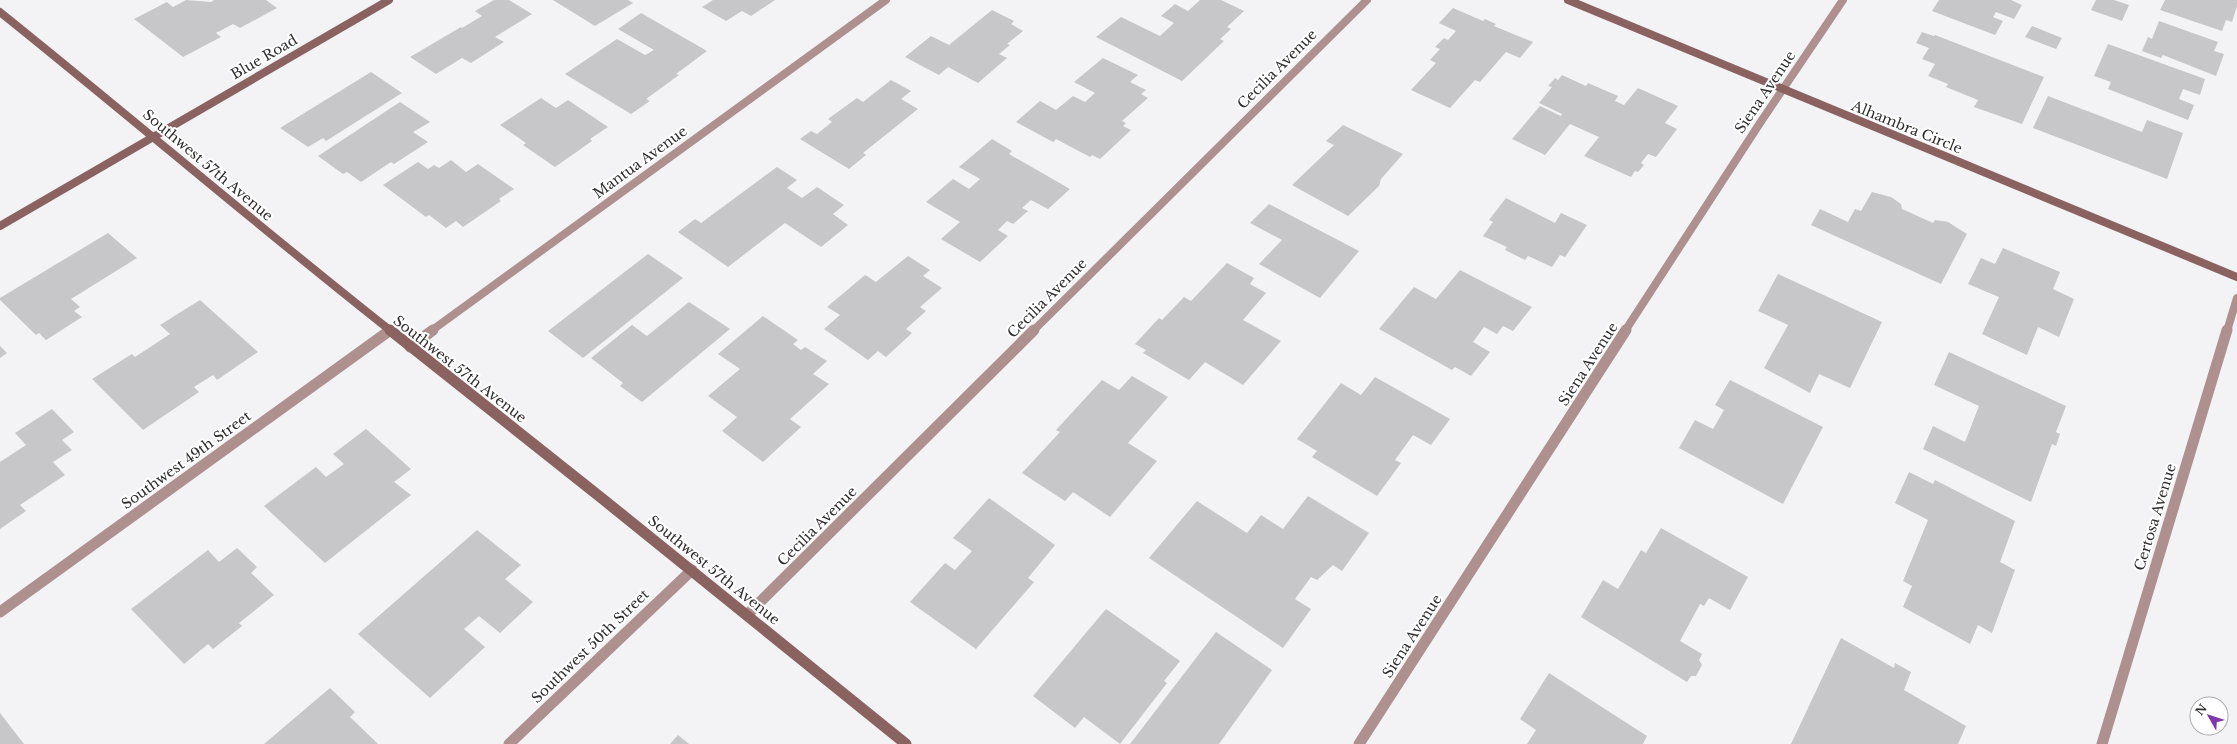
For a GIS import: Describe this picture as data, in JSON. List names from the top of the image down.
{
  "streets": {
    "main road": ["Blue Road", "Alhambra Circle", "Southwest 57th Avenue"],
    "street": [
      "Cecilia Avenue",
      "Siena Avenue",
      "Mantua Avenue",
      "Southwest 49th Street",
      "Certosa Avenue",
      "Southwest 50th Street"
    ]
  },
  "crossings": [
    ["Blue Road", "Southwest 57th Avenue"],
    ["Cecilia Avenue", "Southwest 57th Avenue"],
    ["Siena Avenue", "Alhambra Circle"],
    ["Mantua Avenue", "Southwest 57th Avenue"],
    ["Southwest 57th Avenue", "Southwest 49th Street"],
    ["Southwest 57th Avenue", "Southwest 50th Street"]
  ],
  "north": "top left"
}
